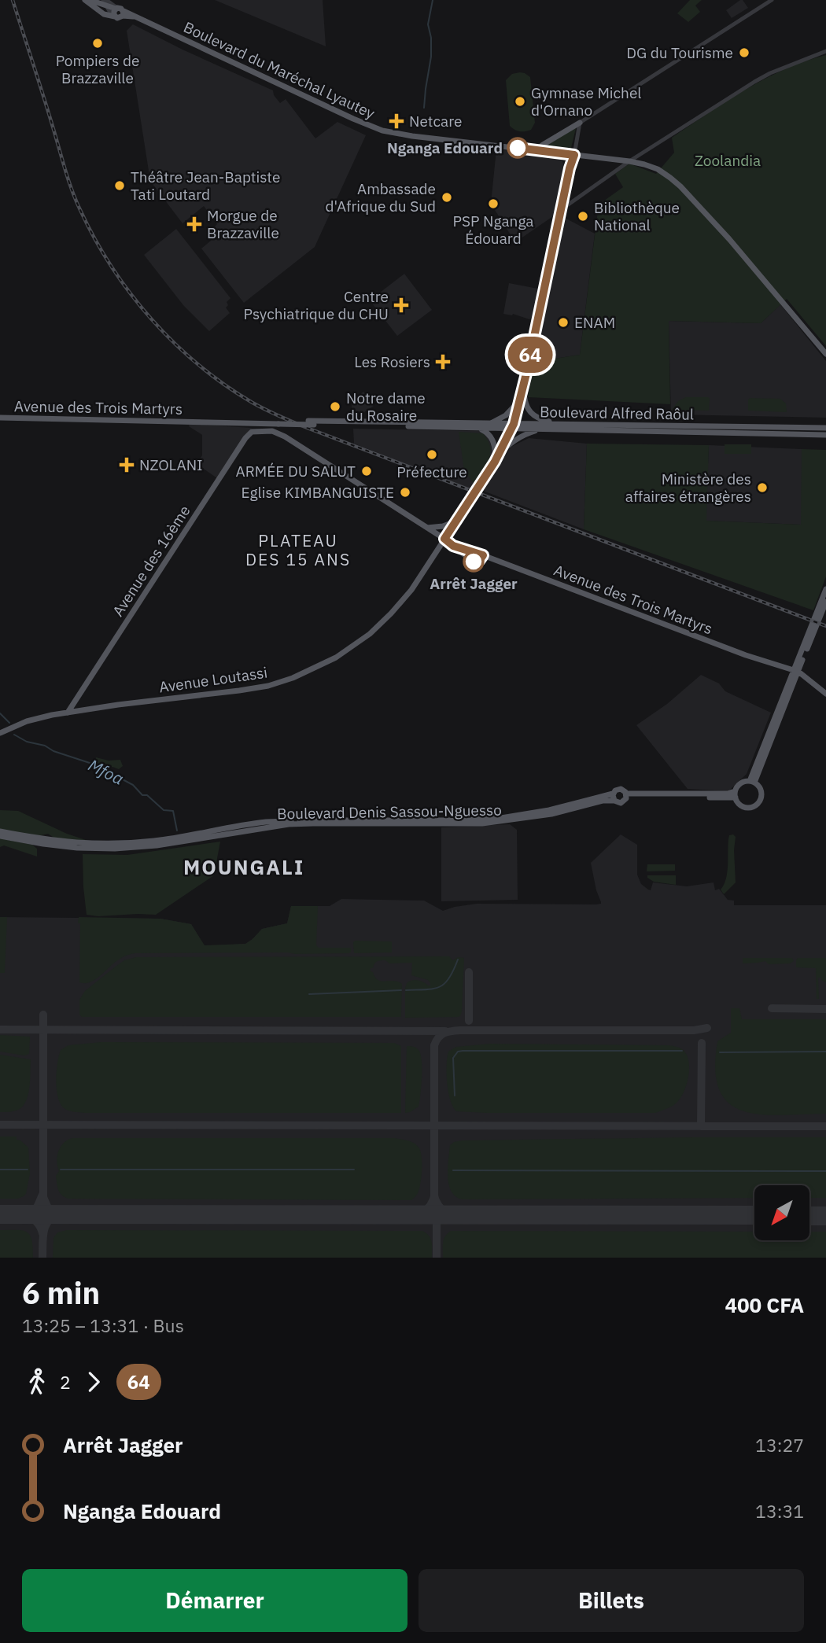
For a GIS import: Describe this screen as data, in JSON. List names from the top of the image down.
{
  "streets": {
    "main road": [
      "Boulevard du Maréchal Lyautey",
      "Avenue des Trois Martyrs",
      "Boulevard Alfred Raôul",
      "Avenue des 16ème",
      "Avenue Loutassi",
      "Boulevard Denis Sassou-Nguesso"
    ]
  },
  "crossings": [
    ["Boulevard du Maréchal Lyautey", "Avenue Loutassi"],
    ["Avenue des Trois Martyrs", "Boulevard Alfred Raôul"],
    ["Avenue des Trois Martyrs", "Avenue des 16ème"],
    ["Avenue des Trois Martyrs", "Avenue Loutassi"],
    ["Boulevard Alfred Raôul", "Avenue Loutassi"],
    ["Avenue des 16ème", "Avenue Loutassi"]
  ],
  "districts": ["PLATEAU DES 15 ANS", "MOUNGALI"],
  "water": ["Mfoa"],
  "parks": ["Zoolandia"],
  "places": {
    "other": [
      "Pompiers de Brazzaville",
      "DG du Tourisme",
      "Gymnase Michel d'Ornano",
      "Nganga Edouard",
      "Théâtre Jean-Baptiste Tati Loutard",
      "Ambassade d'Afrique du Sud",
      "PSP Nganga Édouard",
      "Bibliothèque National",
      "ENAM",
      "Notre dame du Rosaire",
      "Préfecture",
      "ARMÉE DU SALUT",
      "Ministère des affaires étrangères",
      "Eglise KIMBANGUISTE",
      "Arrêt Jagger"
    ],
    "health": [
      "Netcare",
      "Morgue de Brazzaville",
      "Centre Psychiatrique du CHU",
      "Les Rosiers",
      "NZOLANI"
    ]
  },
  "lines": ["bus line 64"],
  "north": "bottom left",
  "page": {
    "on_map": "64",
    "heading": ["6 min", "13:25 – 13:31 · Bus", "400 CFA"],
    "legs": ["2", "64"],
    "list": [
      {
        "name": "Arrêt Jagger",
        "value": "13:27"
      },
      {
        "name": "Nganga Edouard",
        "value": "13:31"
      }
    ],
    "buttons": ["Démarrer", "Billets"]
  }
}
